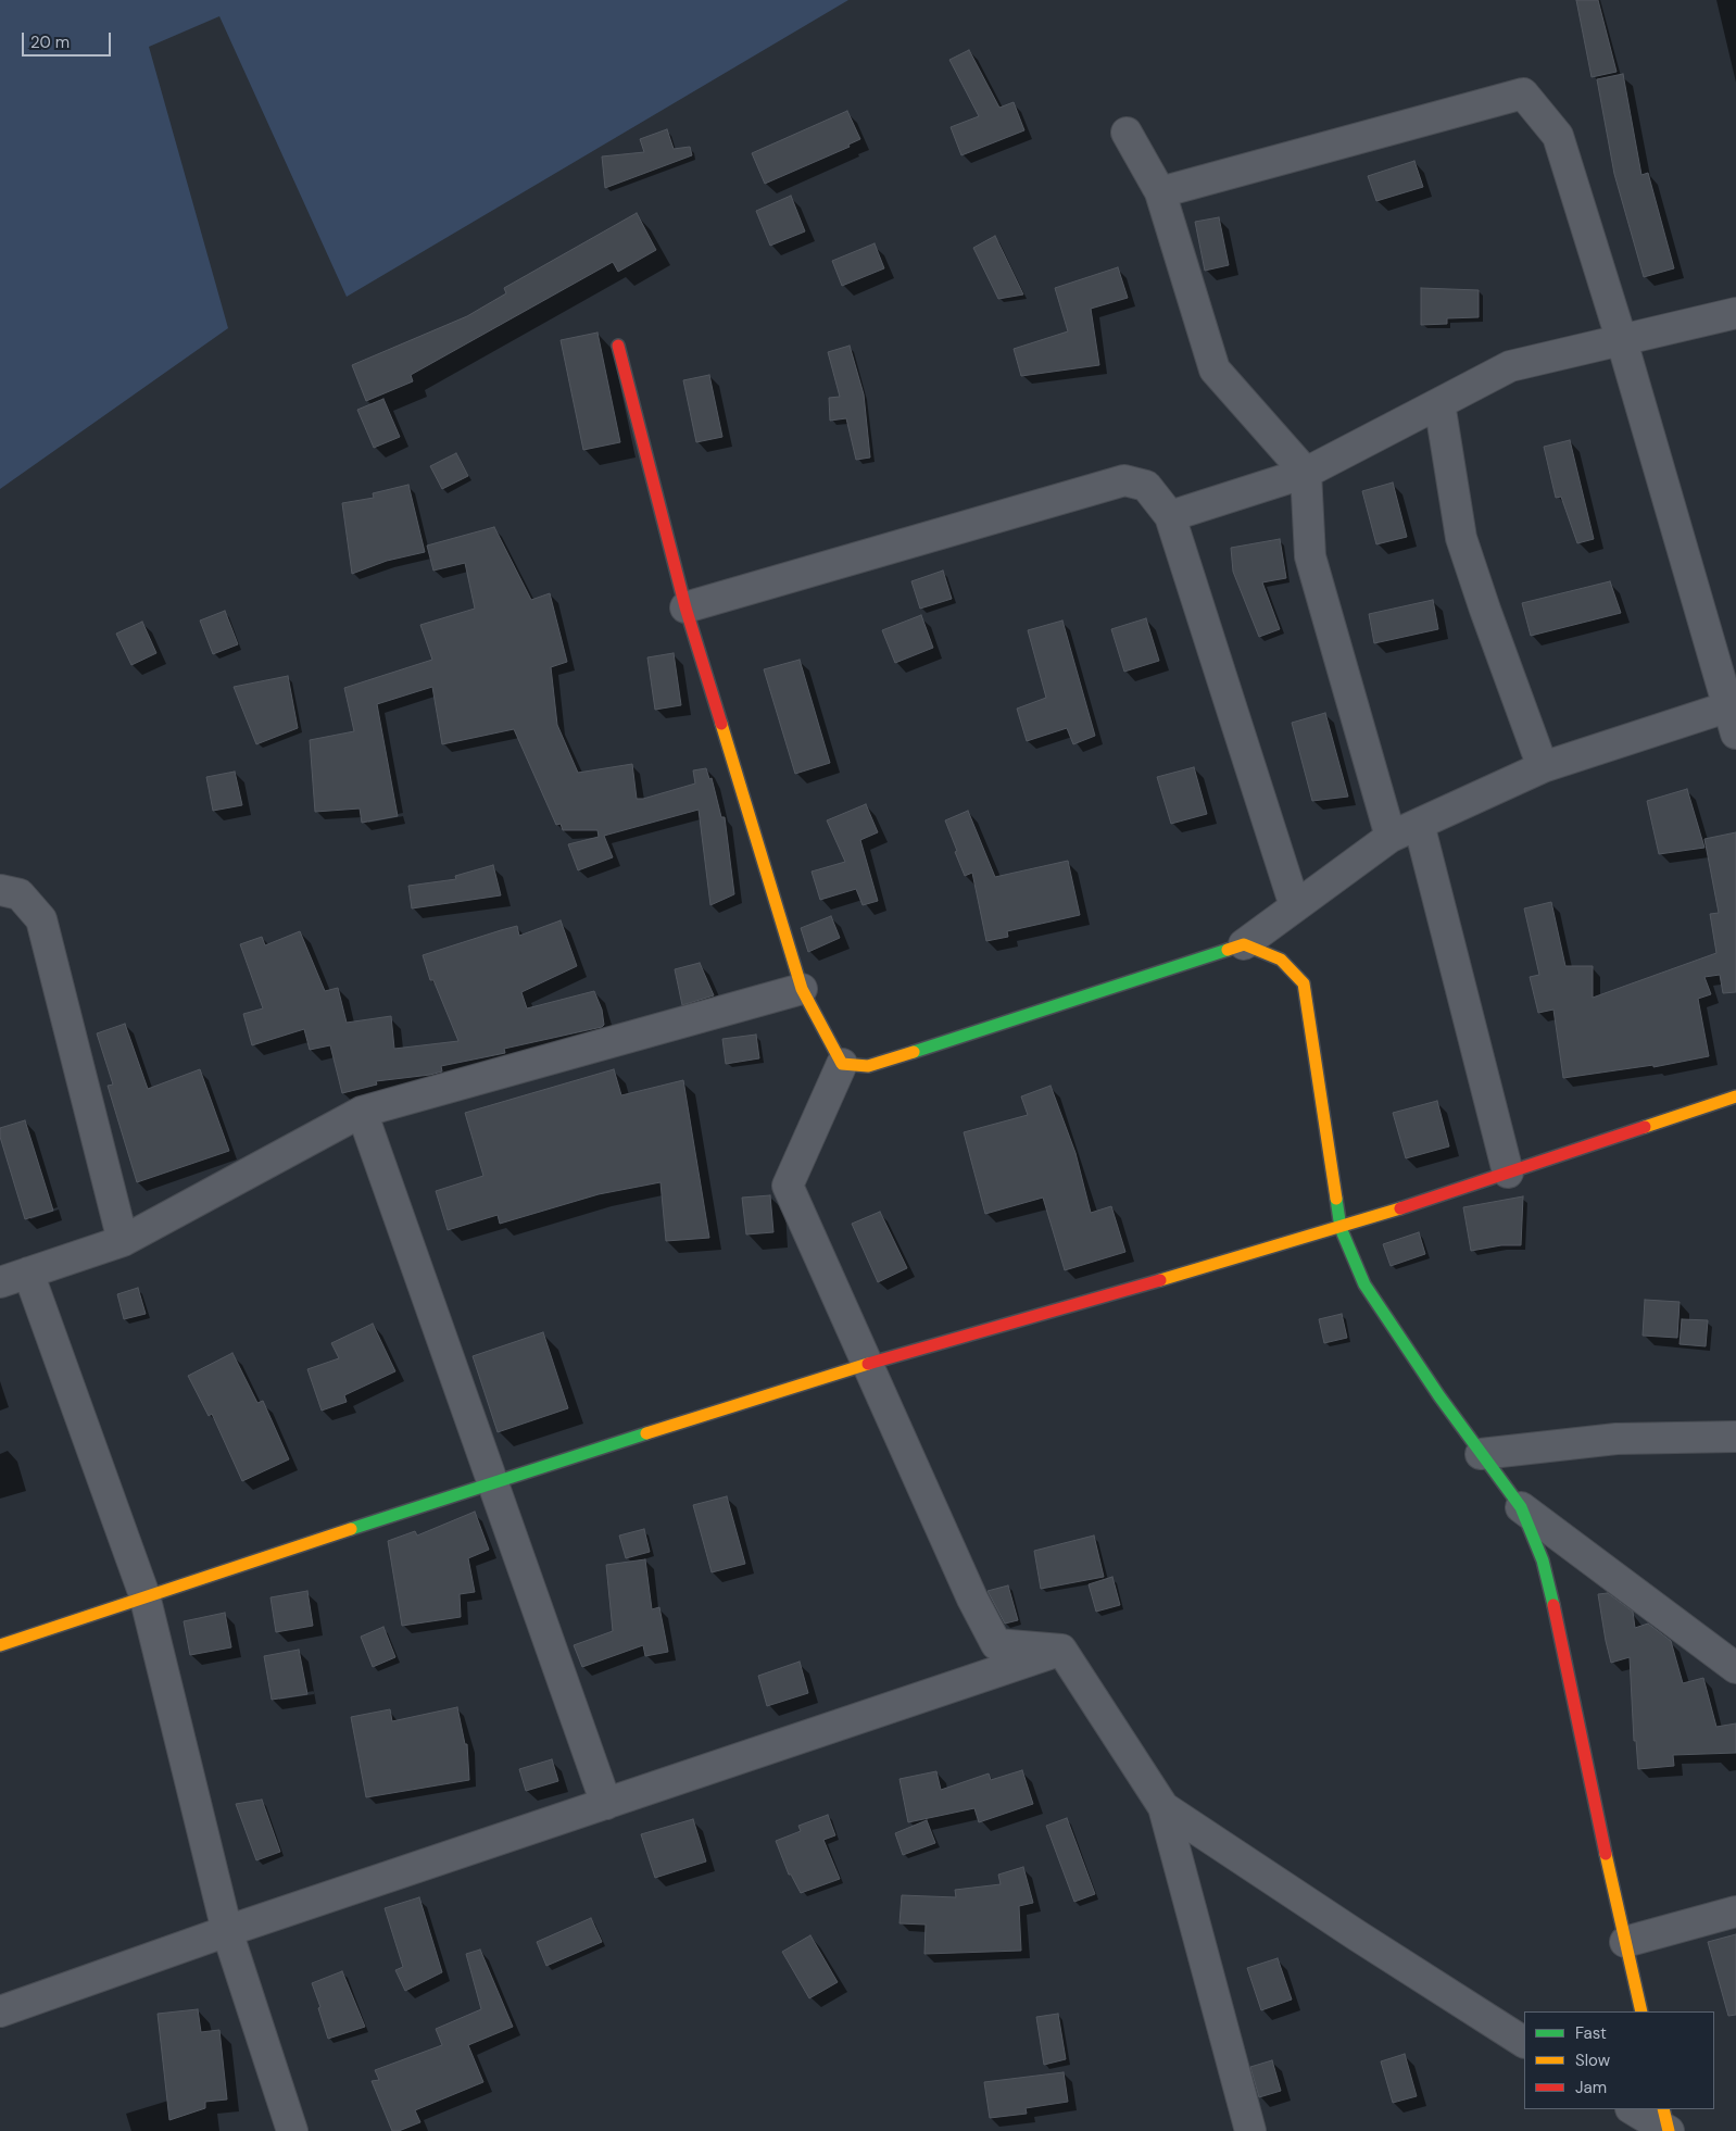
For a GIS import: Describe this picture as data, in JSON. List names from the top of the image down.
{
  "legend": ["Fast", "Slow", "Jam"],
  "scale_bar": "20 m"
}
